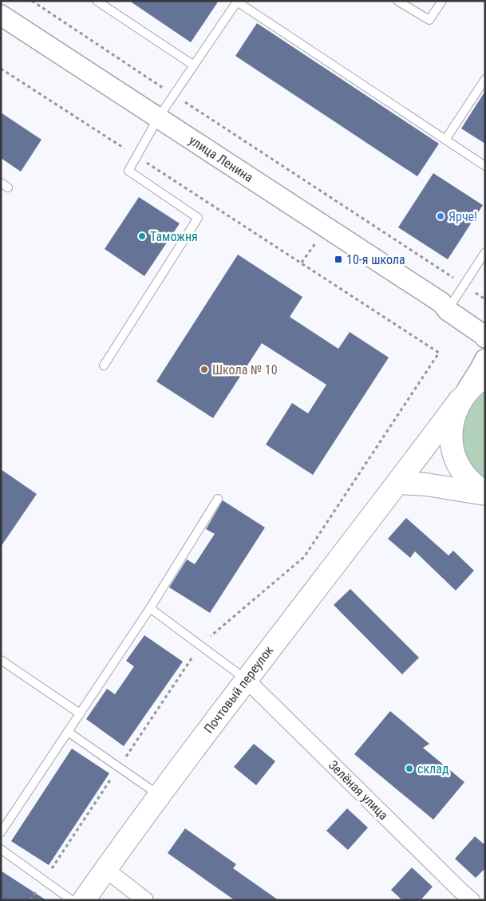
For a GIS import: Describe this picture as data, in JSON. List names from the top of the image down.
{
  "streets": {
    "main road": ["Почтовый переулок"],
    "street": ["улица Ленина", "Зелёная улица"]
  },
  "crossings": [
    ["Почтовый переулок", "Зелёная улица"]
  ],
  "places": {
    "other": [
      "Ярче!",
      "Таможня",
      "Школа № 10",
      "склад"
    ],
    "transit": ["10-я школа"]
  }
}
